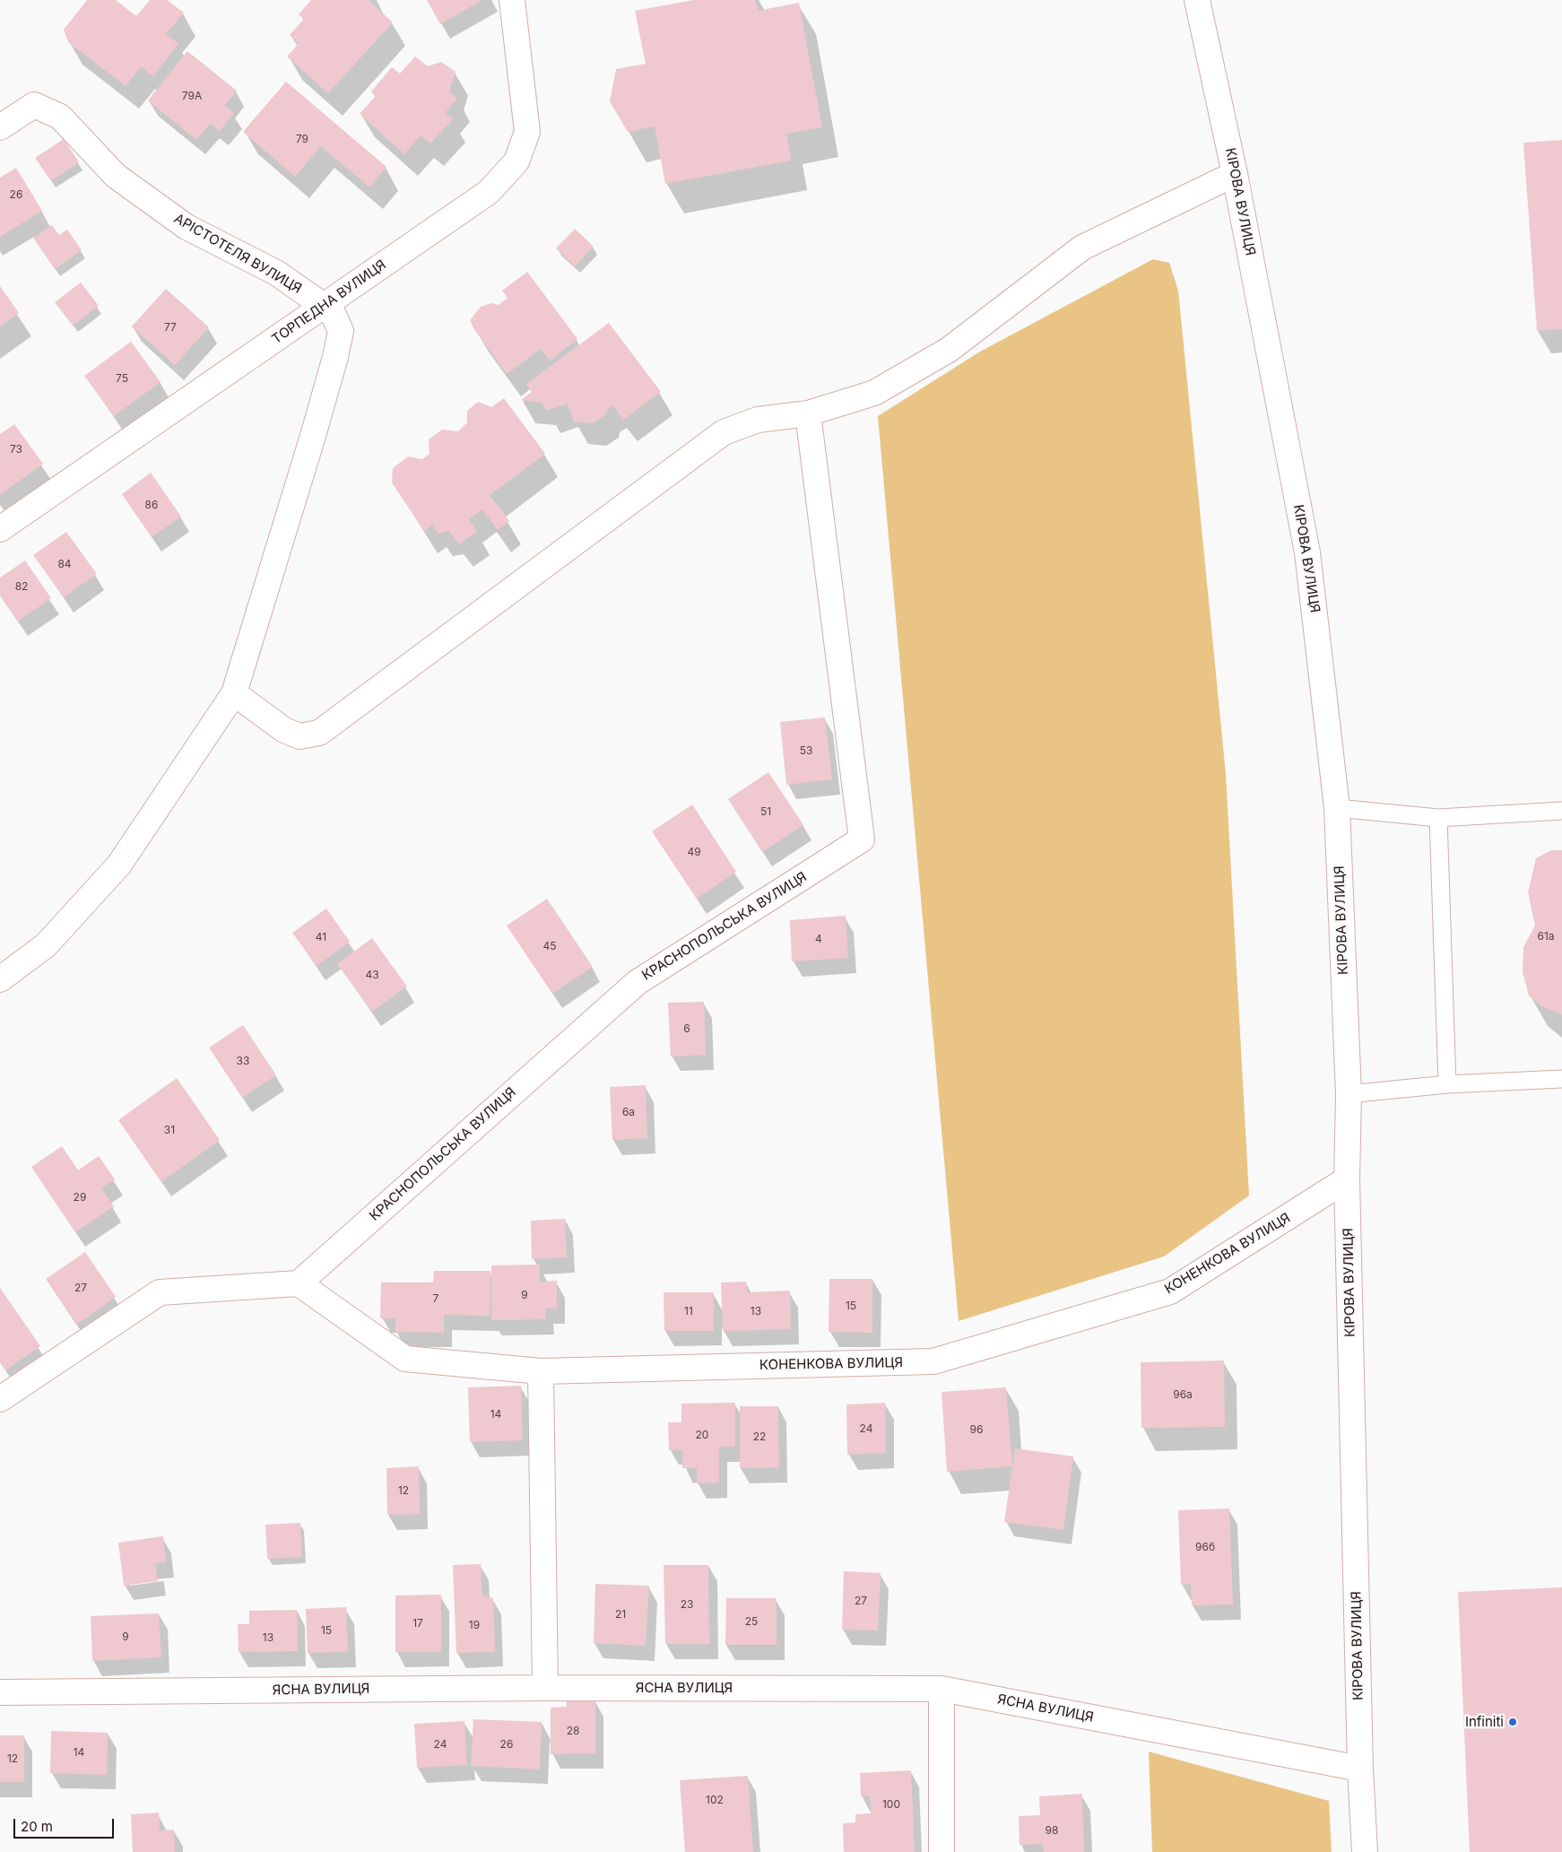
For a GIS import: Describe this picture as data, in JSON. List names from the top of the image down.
{
  "streets": {
    "street": [
      "КІРОВА ВУЛИЦЯ",
      "АРІСТОТЕЛЯ ВУЛИЦЯ",
      "ТОРПЕДНА ВУЛИЦЯ",
      "КРАСНОПОЛЬСЬКА ВУЛИЦЯ",
      "КОНЕНКОВА ВУЛИЦЯ",
      "ЯСНА ВУЛИЦЯ"
    ]
  },
  "crossings": [
    ["КІРОВА ВУЛИЦЯ", "КОНЕНКОВА ВУЛИЦЯ"],
    ["КІРОВА ВУЛИЦЯ", "ЯСНА ВУЛИЦЯ"],
    ["АРІСТОТЕЛЯ ВУЛИЦЯ", "ТОРПЕДНА ВУЛИЦЯ"],
    ["КРАСНОПОЛЬСЬКА ВУЛИЦЯ", "КОНЕНКОВА ВУЛИЦЯ"]
  ],
  "places": ["Infiniti"],
  "house_numbers": [
    "79А",
    "79",
    "26",
    "77",
    "75",
    "73",
    "86",
    "84",
    "82",
    "53",
    "51",
    "49",
    "61а",
    "41",
    "4",
    "45",
    "43",
    "6",
    "33",
    "6а",
    "31",
    "29",
    "27",
    "9",
    "7",
    "15",
    "11",
    "13",
    "96а",
    "14",
    "24",
    "96",
    "20",
    "22",
    "12",
    "96б",
    "27",
    "23",
    "21",
    "25",
    "17",
    "19",
    "15",
    "9",
    "13",
    "28",
    "24",
    "26",
    "14",
    "12",
    "102",
    "100",
    "98"
  ],
  "scale_bar": "20 m"
}
